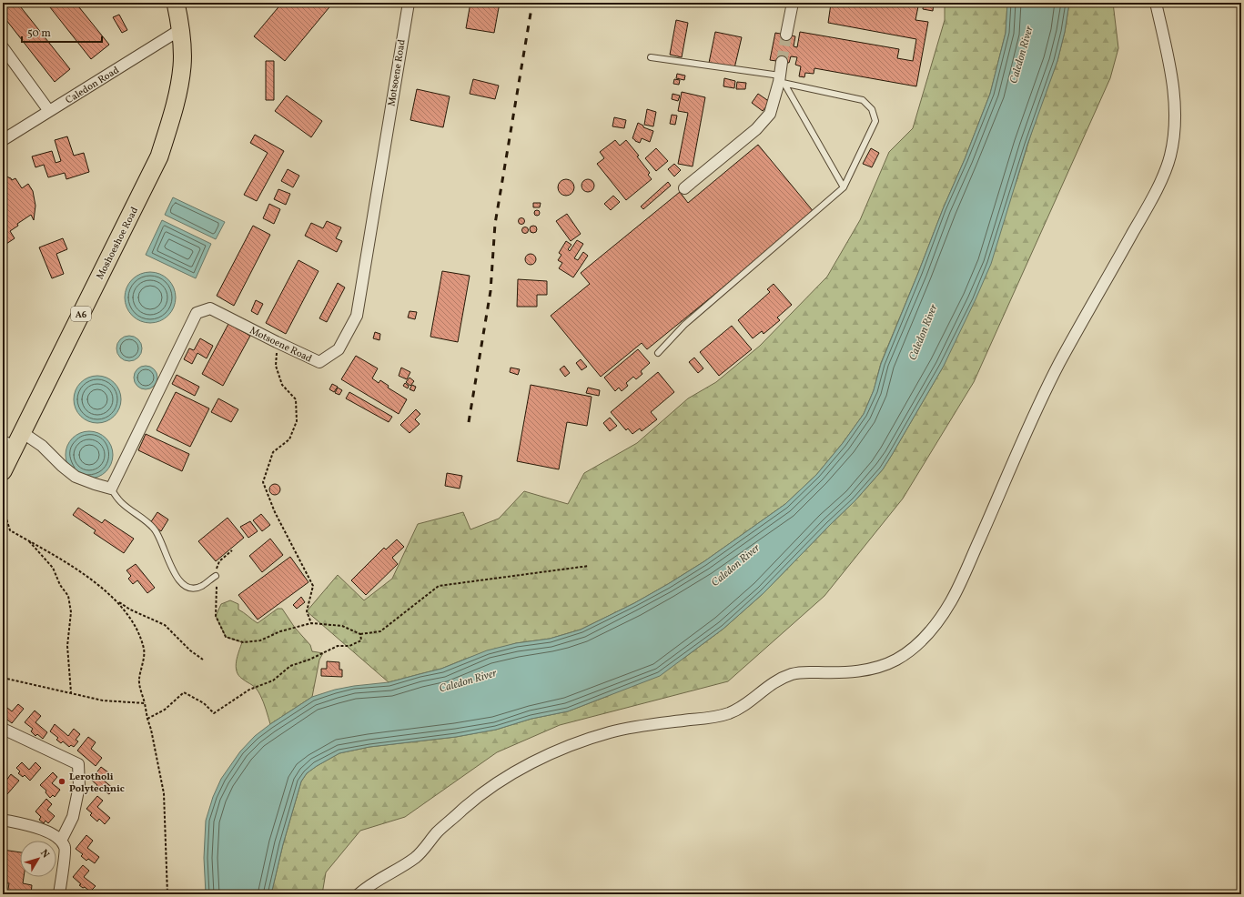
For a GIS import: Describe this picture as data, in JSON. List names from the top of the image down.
{
  "streets": {
    "main road": ["Moshoeshoe Road", "A6"],
    "street": ["Motsoene Road", "Caledon Road"]
  },
  "crossings": [
    ["Caledon Road", "Moshoeshoe Road"]
  ],
  "water": ["Caledon River"],
  "places": ["Lerotholi Polytechnic"],
  "scale_bar": "50 m",
  "north": "top right"
}
